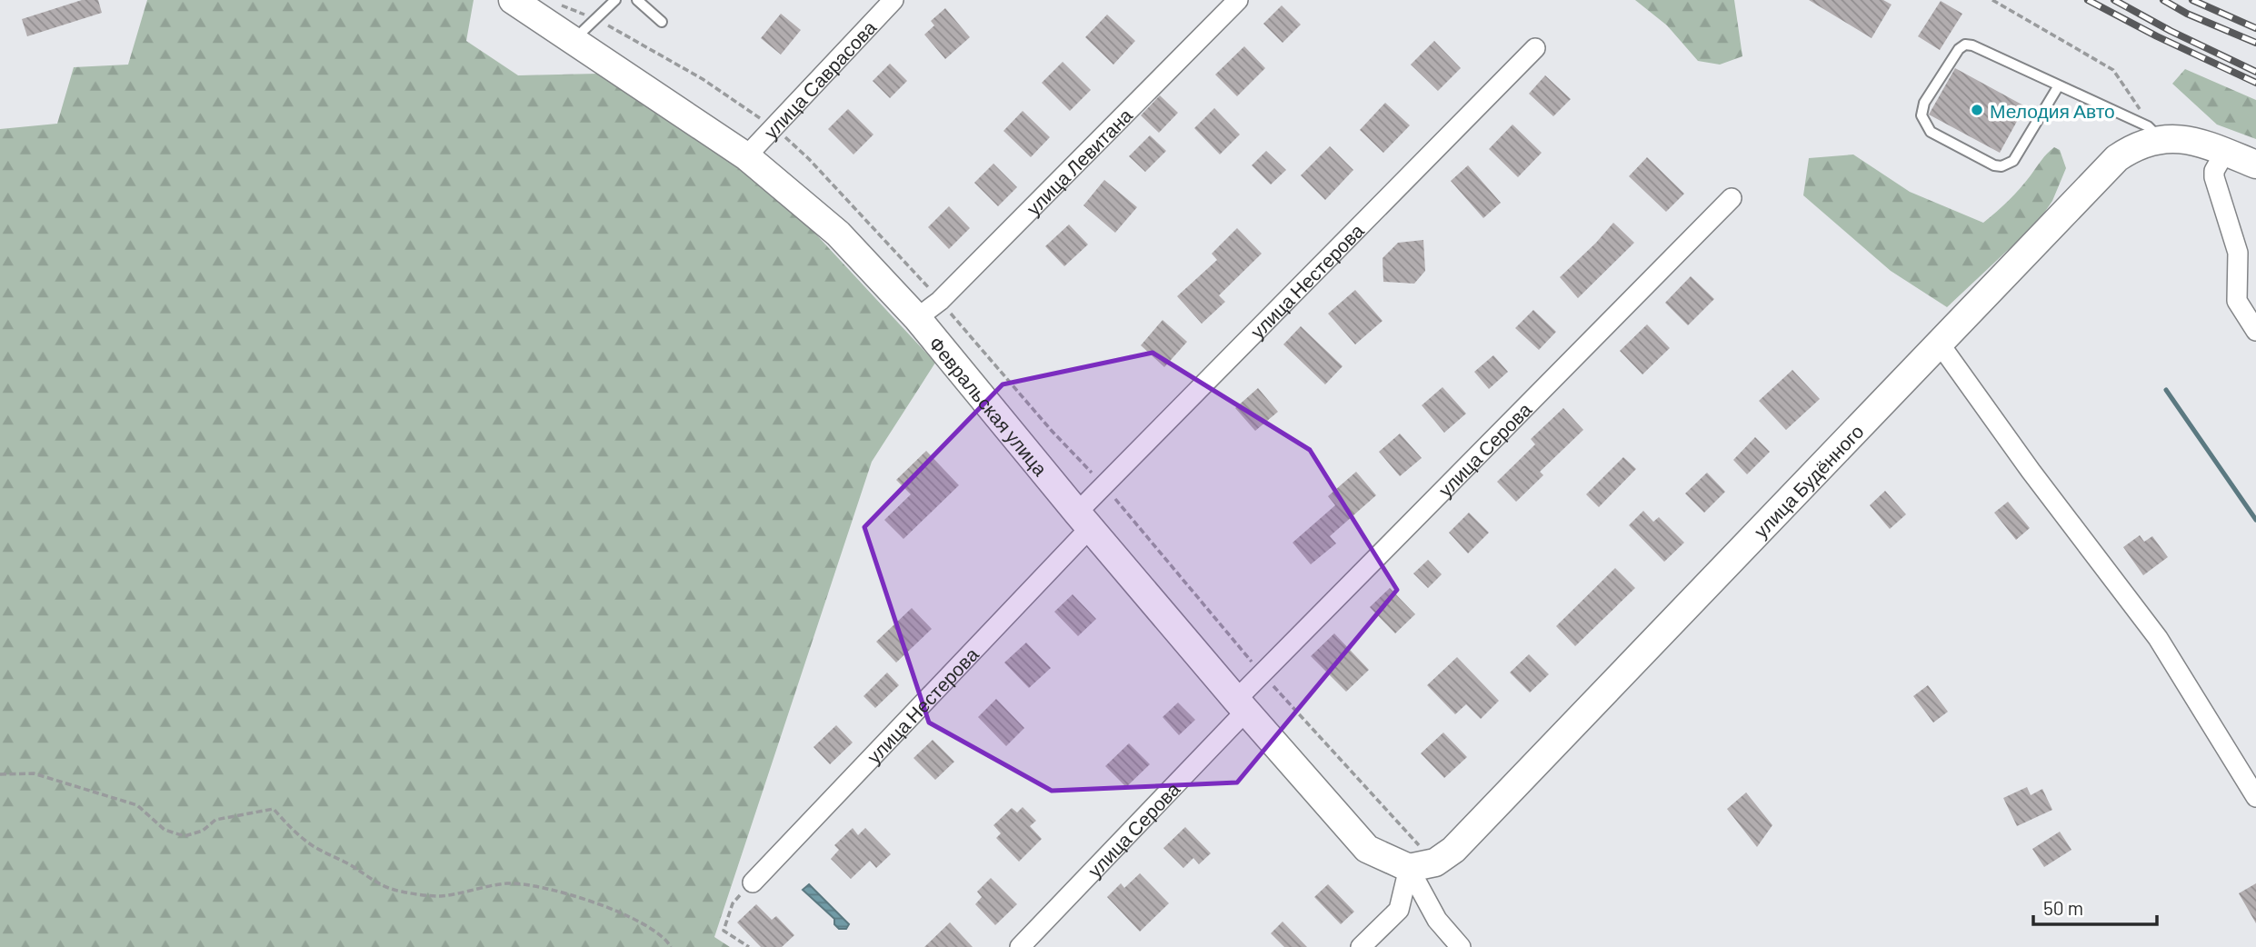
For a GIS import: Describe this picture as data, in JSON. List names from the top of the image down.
{
  "streets": {
    "main road": ["Февральская улица", "улица Будённого"],
    "street": [
      "улица Саврасова",
      "улица Левитана",
      "улица Нестерова",
      "улица Серова"
    ]
  },
  "crossings": [
    ["улица Саврасова", "Февральская улица"],
    ["улица Левитана", "Февральская улица"],
    ["улица Нестерова", "Февральская улица"],
    ["Февральская улица", "улица Серова"],
    ["Февральская улица", "улица Будённого"]
  ],
  "places": ["Мелодия Авто"],
  "scale_bar": "50 m"
}
